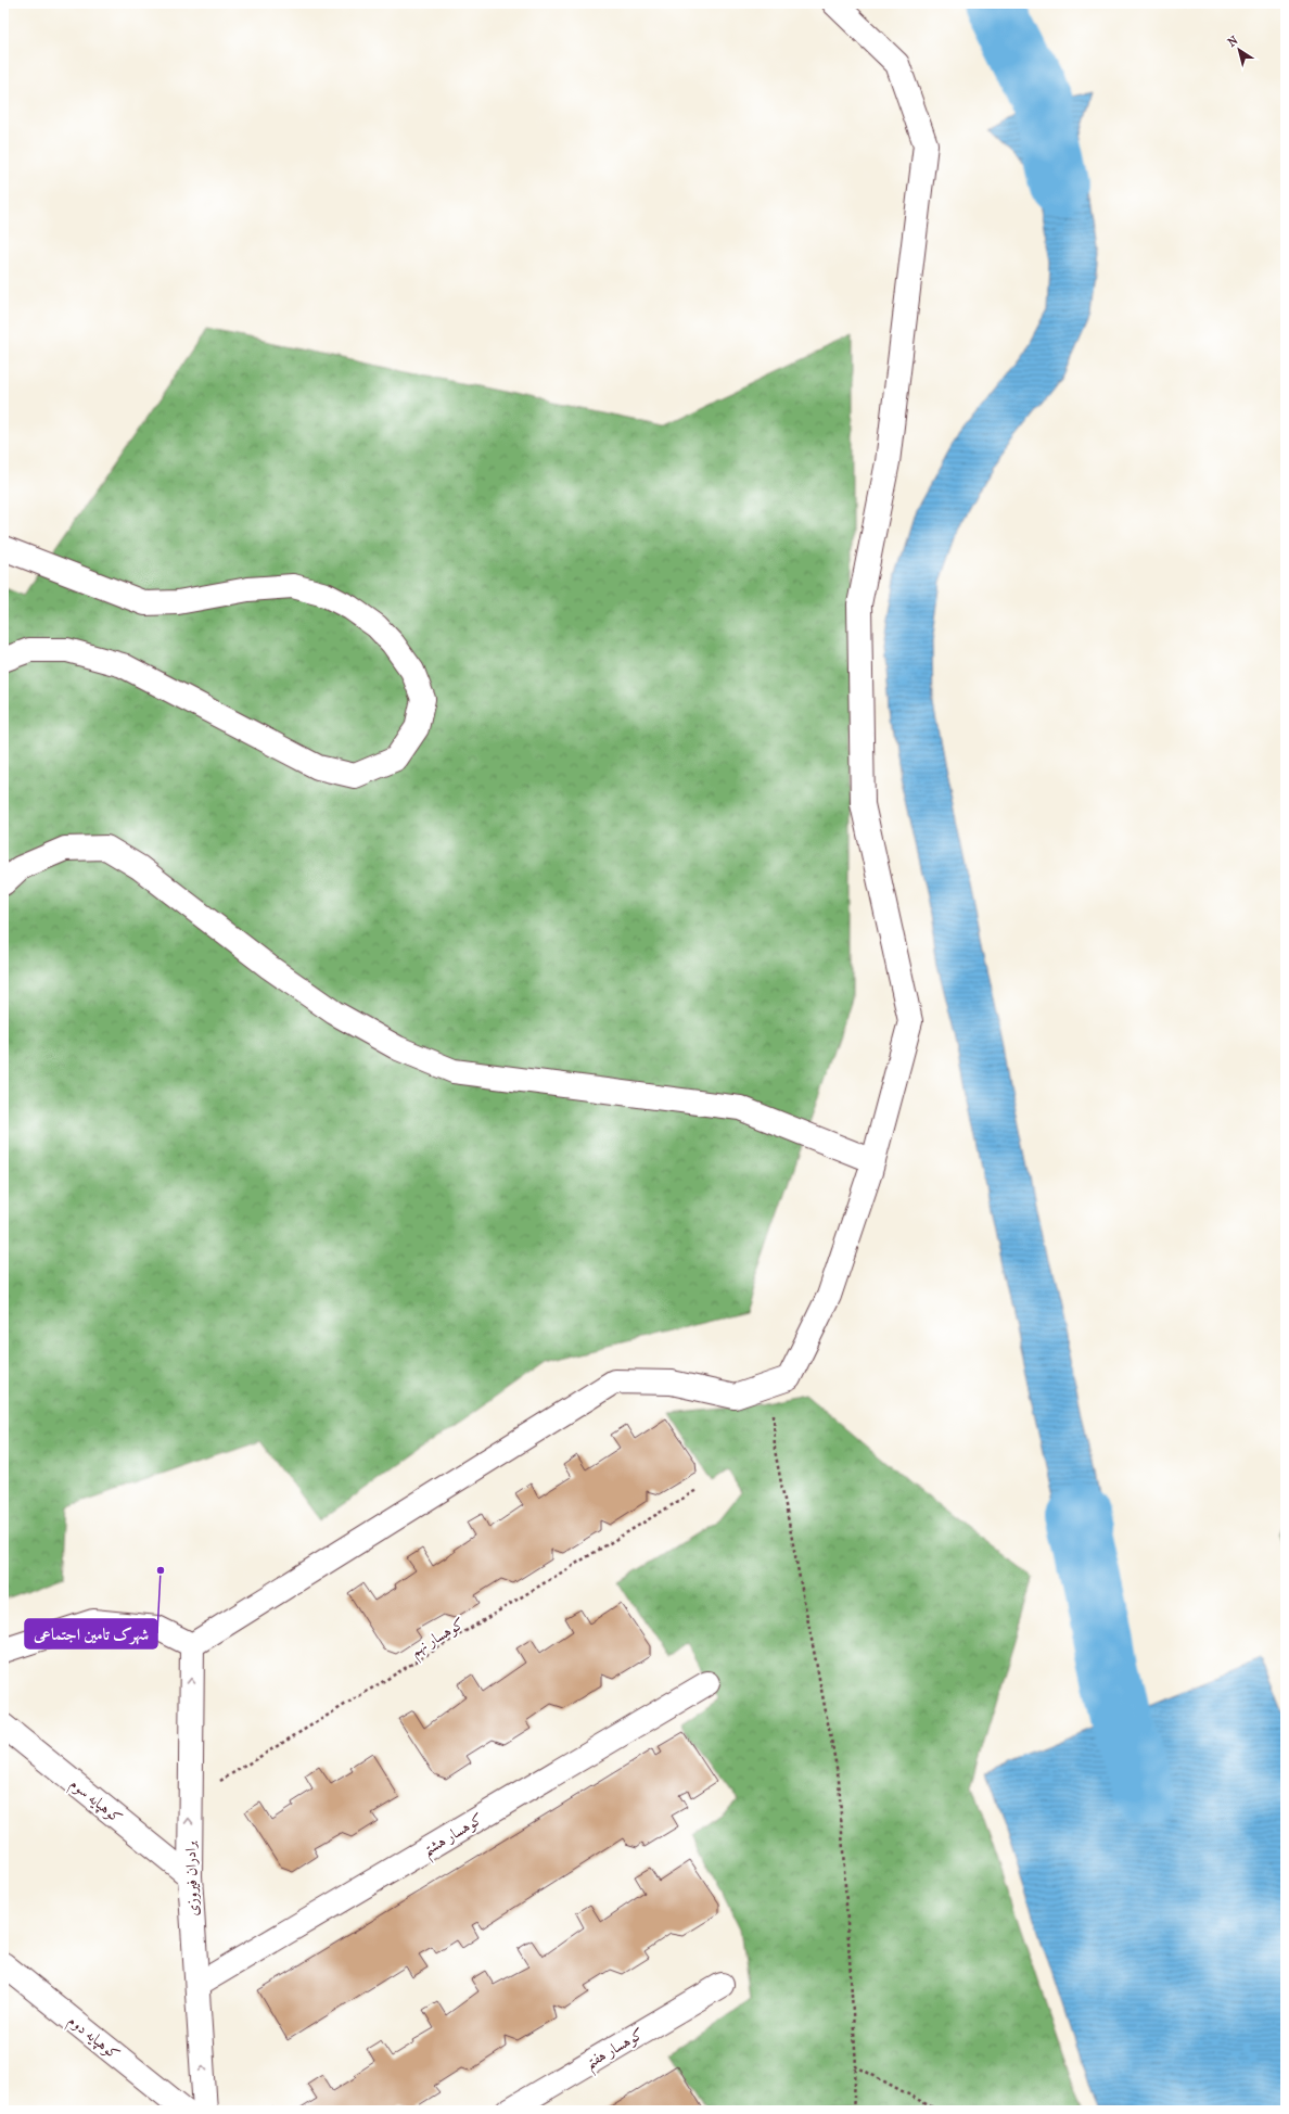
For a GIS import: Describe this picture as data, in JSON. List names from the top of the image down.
{
  "streets": {
    "street": [
      "کوهپایه سوم",
      "کوهسار هشتم",
      "برادران فیروزی",
      "کوهپایه دوم",
      "کوهسار هفتم"
    ],
    "path": ["کوهسار نهم"]
  },
  "crossings": [
    ["کوهسار نهم", "برادران فیروزی"],
    ["کوهپایه سوم", "برادران فیروزی"],
    ["کوهسار هشتم", "برادران فیروزی"]
  ],
  "one_way": ["برادران فیروزی"],
  "places": ["شهرک تامین اجتماعی"],
  "north": "top left"
}
